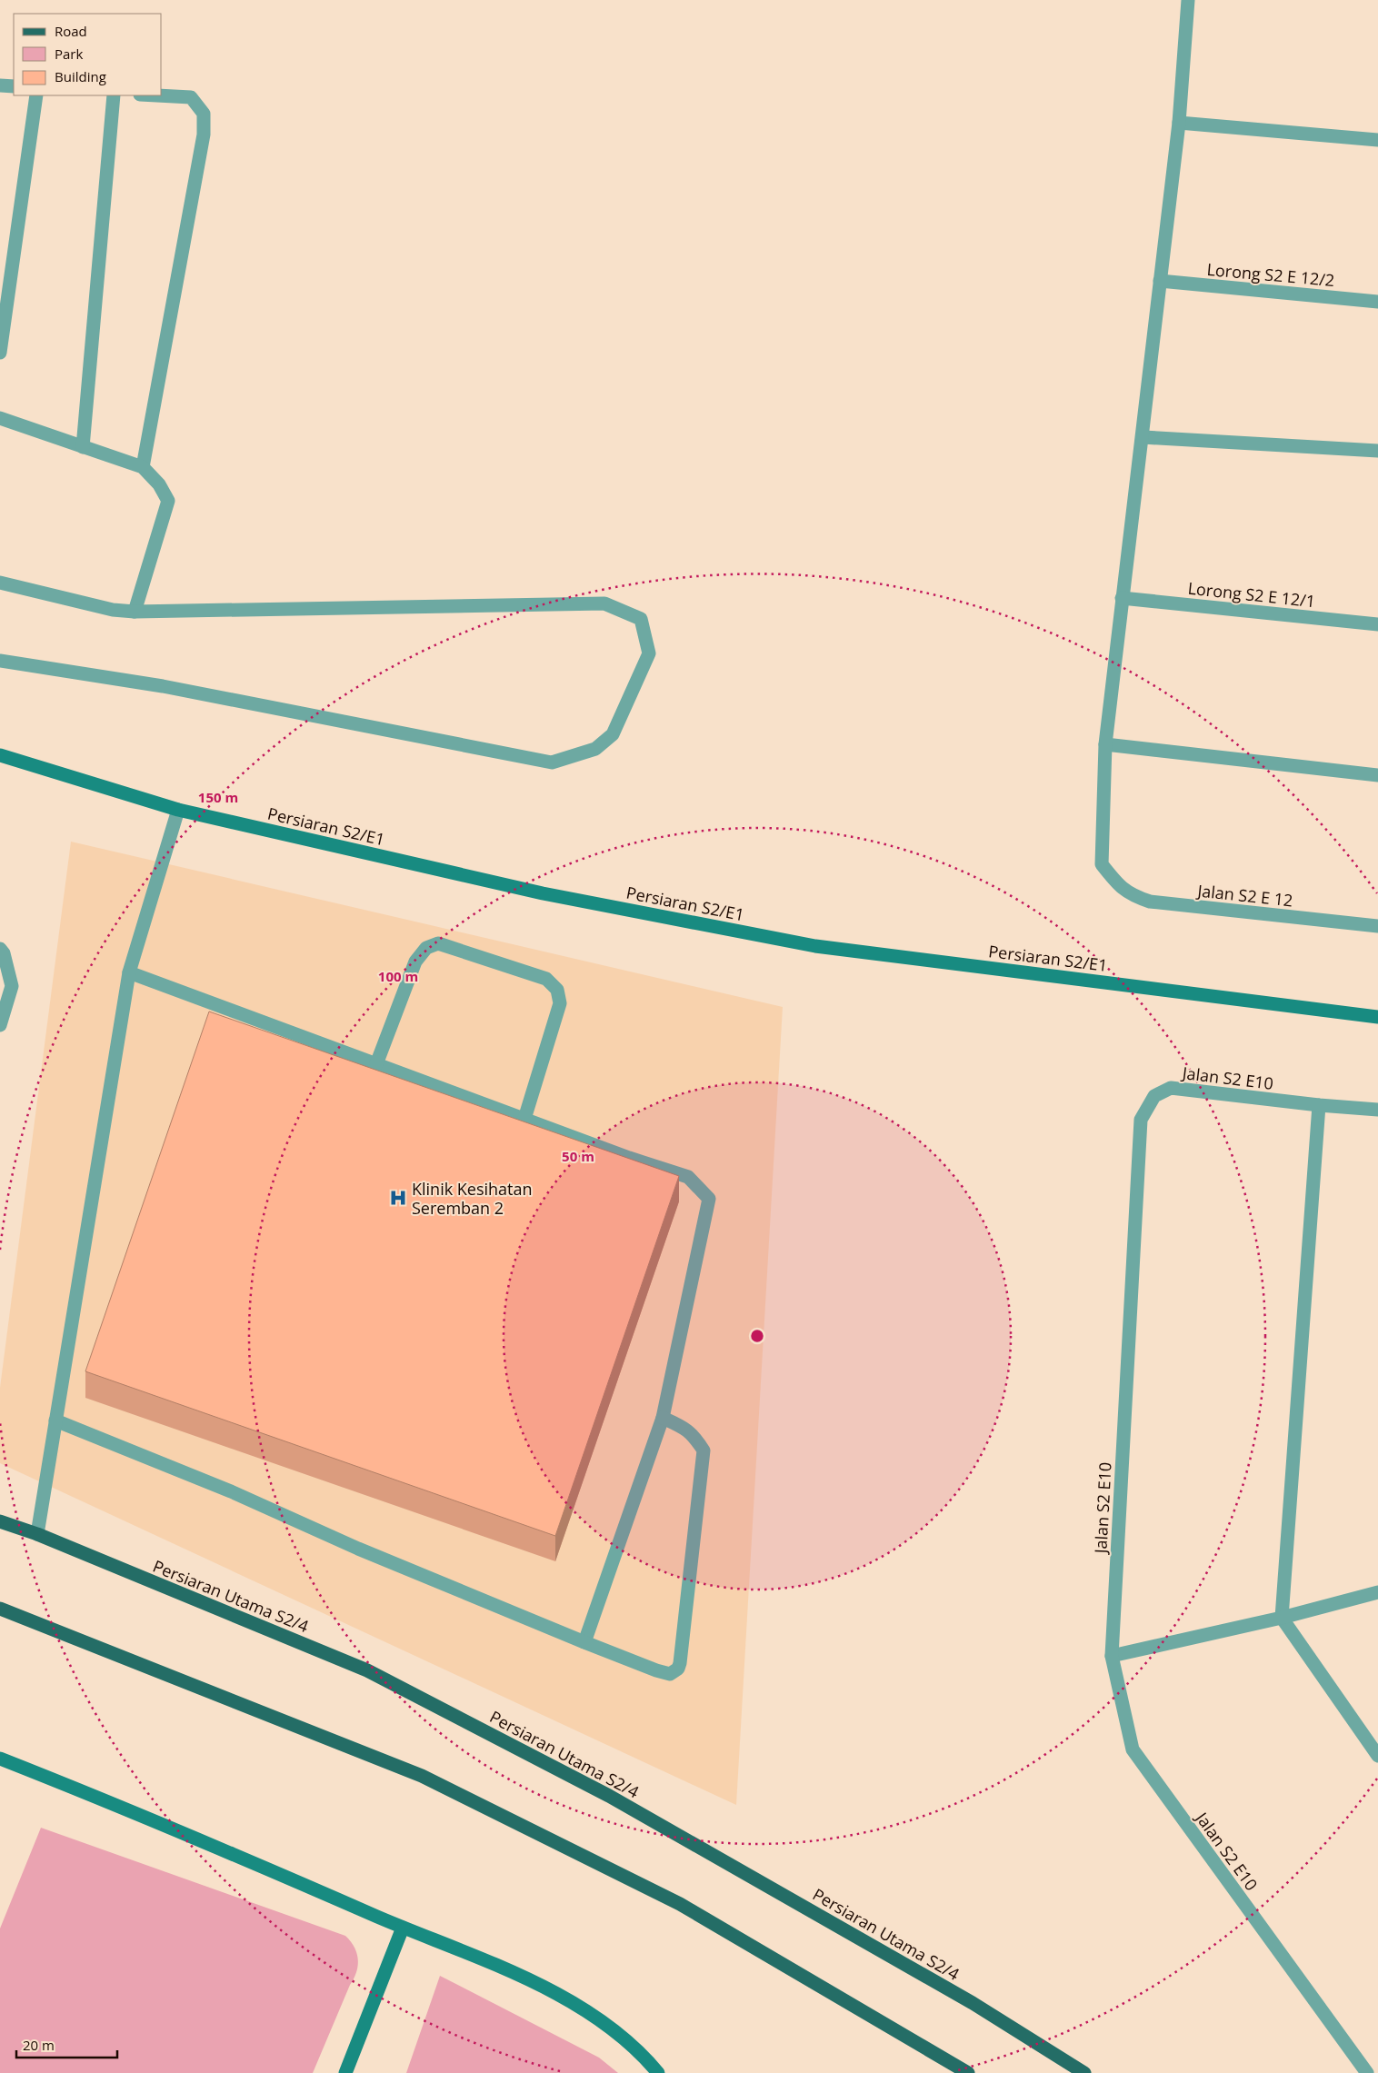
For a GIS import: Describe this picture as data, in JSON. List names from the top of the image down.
{
  "streets": {
    "main road": ["Persiaran Utama S2/4"],
    "street": [
      "Lorong S2 E 12/2",
      "Lorong S2 E 12/1",
      "Persiaran S2/E1",
      "Jalan S2 E 12",
      "Jalan S2 E10"
    ]
  },
  "crossings": [
    ["Lorong S2 E 12/2", "Jalan S2 E 12"],
    ["Lorong S2 E 12/1", "Jalan S2 E 12"]
  ],
  "places": {
    "hospital": ["Klinik Kesihatan Seremban 2"]
  },
  "legend": ["Road", "Park", "Building"],
  "scale_bar": "20 m",
  "rings": ["150 m", "100 m", "50 m"]
}
